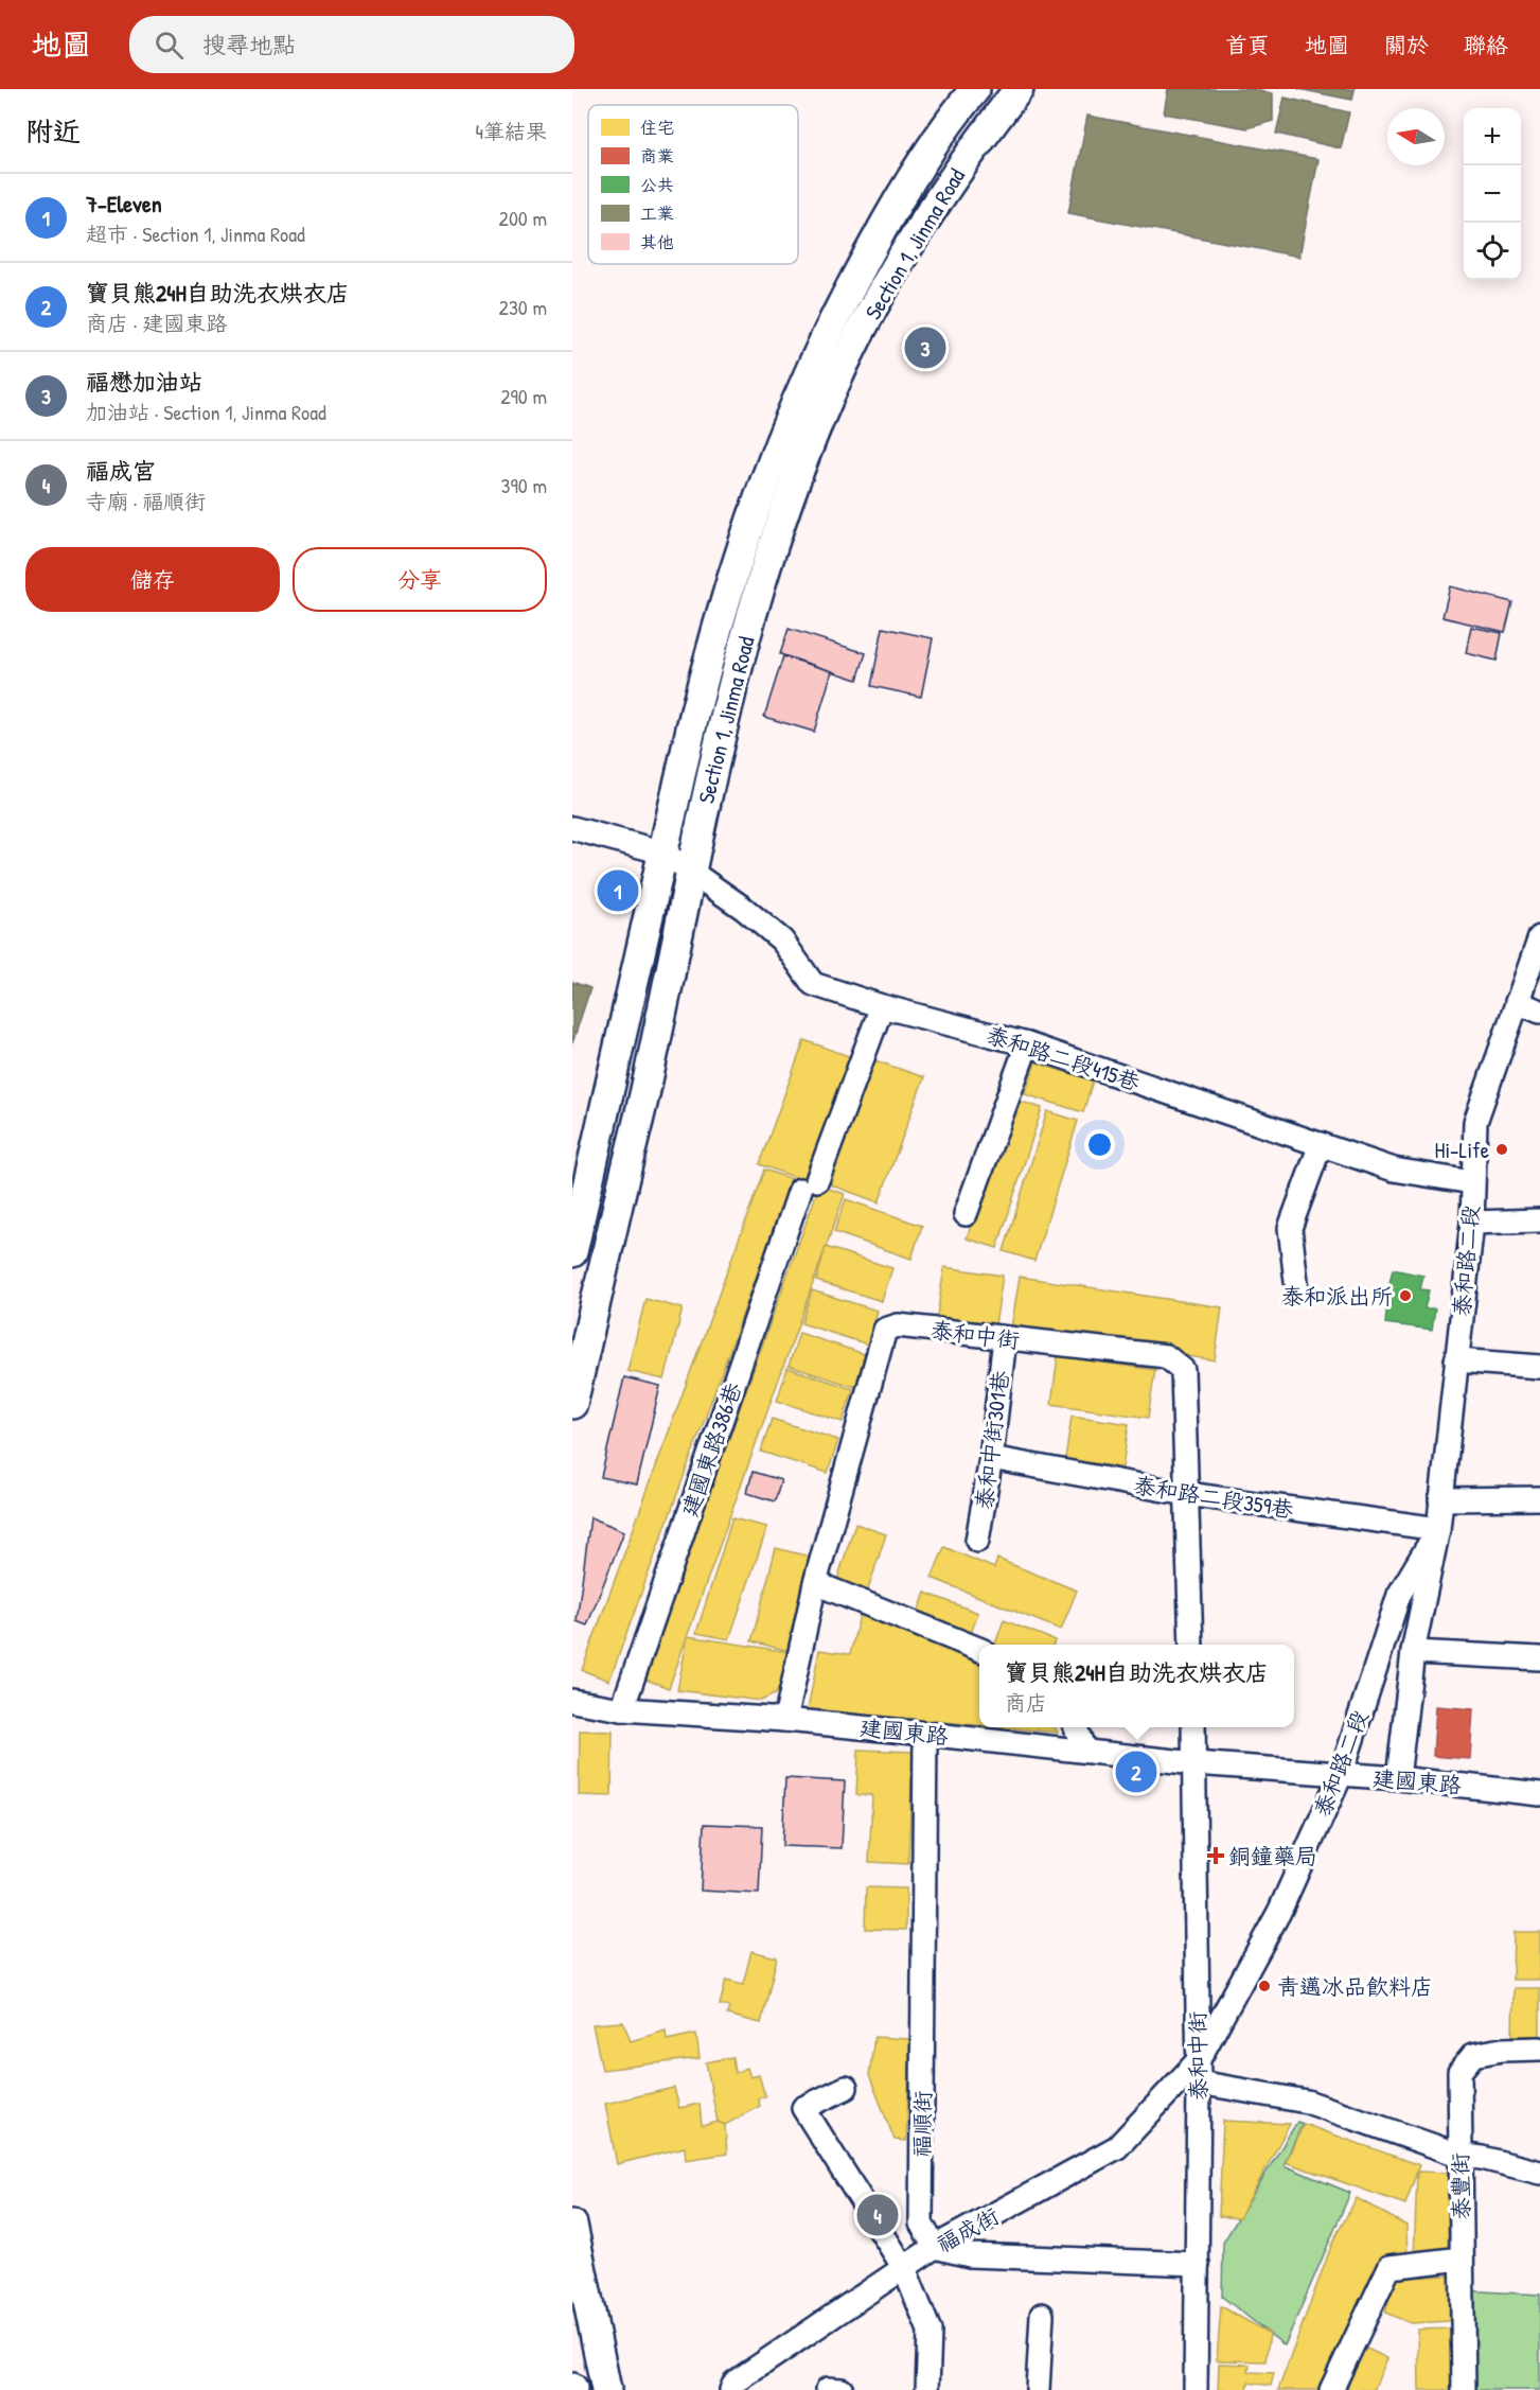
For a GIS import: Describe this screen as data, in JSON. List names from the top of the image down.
{
  "streets": {
    "main road": ["Section 1, Jinma Road"],
    "street": [
      "泰和路二段415巷",
      "泰和路二段",
      "泰和中街",
      "泰和中街301巷",
      "建國東路386巷",
      "泰和路二段359巷",
      "建國東路",
      "福順街",
      "泰豐街",
      "福成街"
    ]
  },
  "crossings": [
    ["Section 1, Jinma Road", "泰和路二段415巷"],
    ["泰和路二段415巷", "泰和路二段"],
    ["泰和路二段415巷", "建國東路386巷"],
    ["泰和路二段", "泰和中街"],
    ["泰和路二段", "泰和路二段359巷"],
    ["泰和路二段", "建國東路"],
    ["泰和路二段", "福成街"],
    ["泰和中街", "泰和中街301巷"],
    ["泰和中街", "泰和路二段359巷"],
    ["泰和中街", "建國東路"],
    ["泰和中街", "福成街"],
    ["泰和中街301巷", "泰和路二段359巷"],
    ["建國東路386巷", "建國東路"],
    ["建國東路", "福順街"],
    ["福順街", "福成街"]
  ],
  "places": {
    "other": ["Hi-Life", "泰和派出所", "青邁冰品飲料店"],
    "health": ["銅鐘藥局"]
  },
  "legend": [
    "住宅",
    "商業",
    "公共",
    "工業",
    "其他"
  ],
  "north": "left",
  "page": {
    "header": "地圖",
    "search": "搜尋地點",
    "nav": [
      "首頁",
      "地圖",
      "關於",
      "聯絡"
    ],
    "heading": ["附近", "4筆結果"],
    "map_buttons": ["+", "−"],
    "list": [
      {
        "mark": "1",
        "name": "7-Eleven",
        "note": "超市 · Section 1, Jinma Road",
        "value": "200 m"
      },
      {
        "mark": "2",
        "name": "寶貝熊24H自助洗衣烘衣店",
        "note": "商店 · 建國東路",
        "value": "230 m"
      },
      {
        "mark": "3",
        "name": "福懋加油站",
        "note": "加油站 · Section 1, Jinma Road",
        "value": "290 m"
      },
      {
        "mark": "4",
        "name": "福成宮",
        "note": "寺廟 · 福順街",
        "value": "390 m"
      }
    ],
    "pins": [
      "3",
      "1",
      "2",
      "4"
    ],
    "buttons": ["儲存", "分享"],
    "popup": ["寶貝熊24H自助洗衣烘衣店", "商店"]
  }
}
